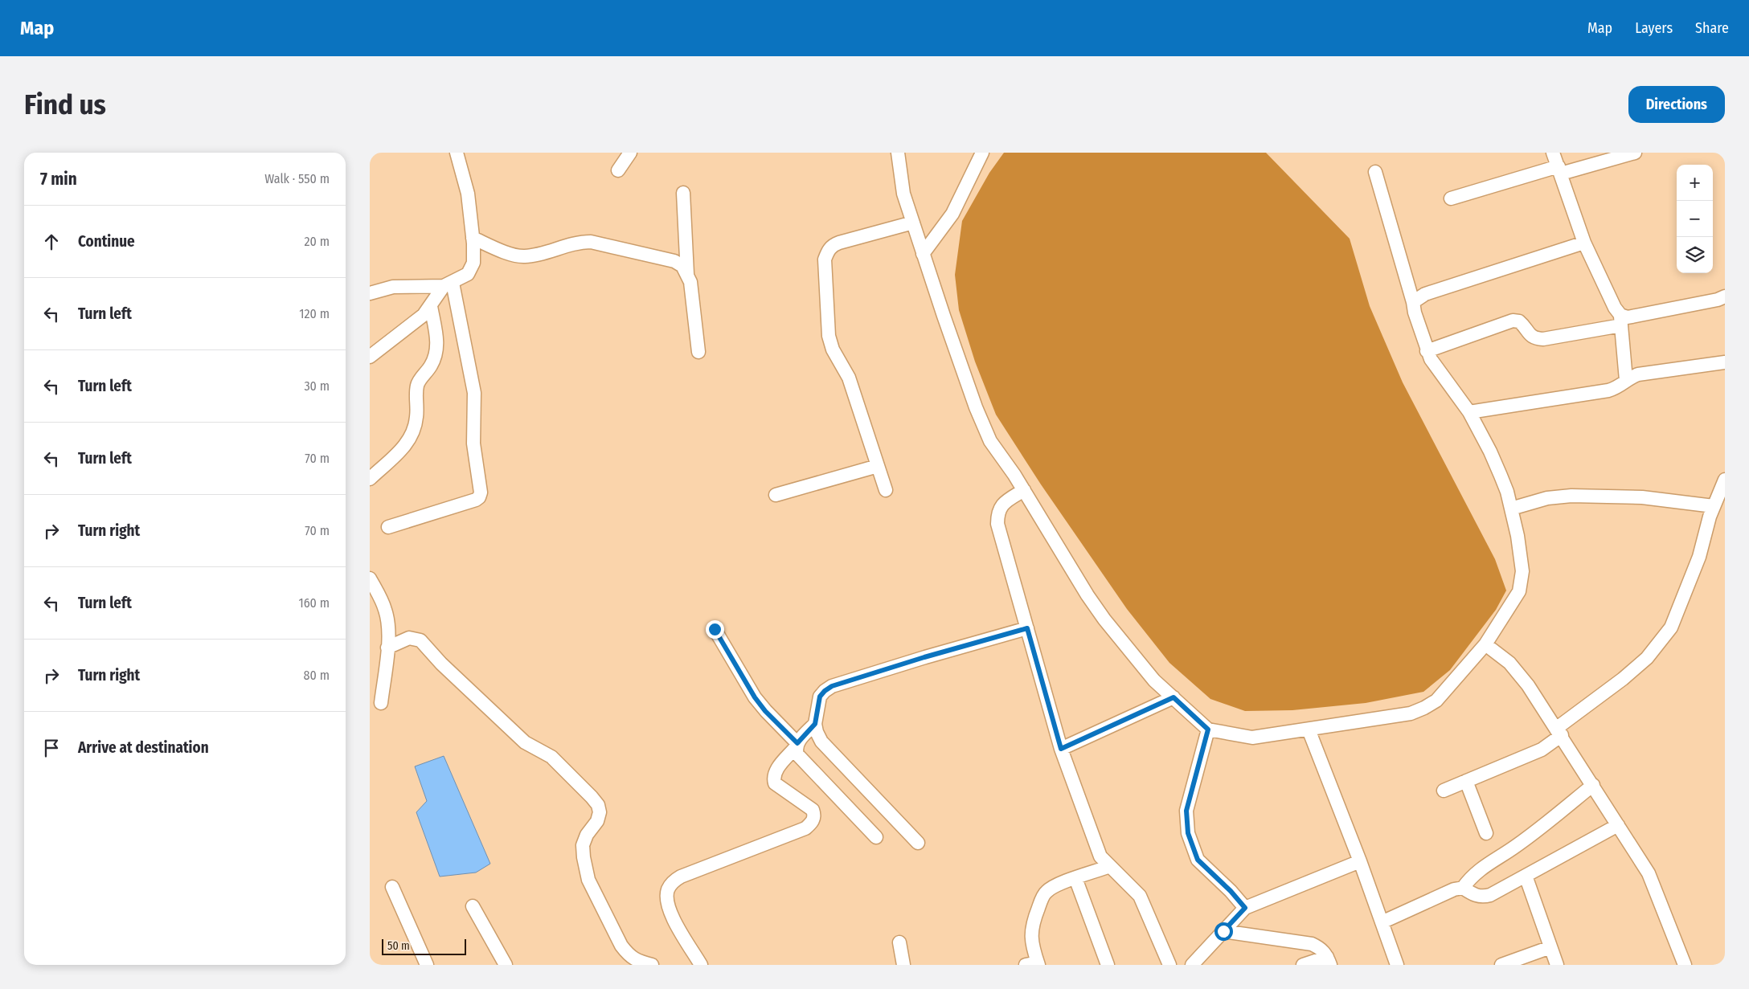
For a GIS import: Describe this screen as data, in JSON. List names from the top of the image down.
{
  "scale_bar": "50 m",
  "page": {
    "header": "Map",
    "nav": ["Map", "Layers", "Share"],
    "buttons": "Directions",
    "title": "Find us",
    "heading": ["7 min", "Walk · 550 m"],
    "map_buttons": ["+", "−"],
    "list": [
      ["Continue", "20 m"],
      ["Turn left", "120 m"],
      ["Turn left", "30 m"],
      ["Turn left", "70 m"],
      ["Turn right", "70 m"],
      ["Turn left", "160 m"],
      ["Turn right", "80 m"],
      "Arrive at destination"
    ],
    "scale": "50 m"
  }
}
